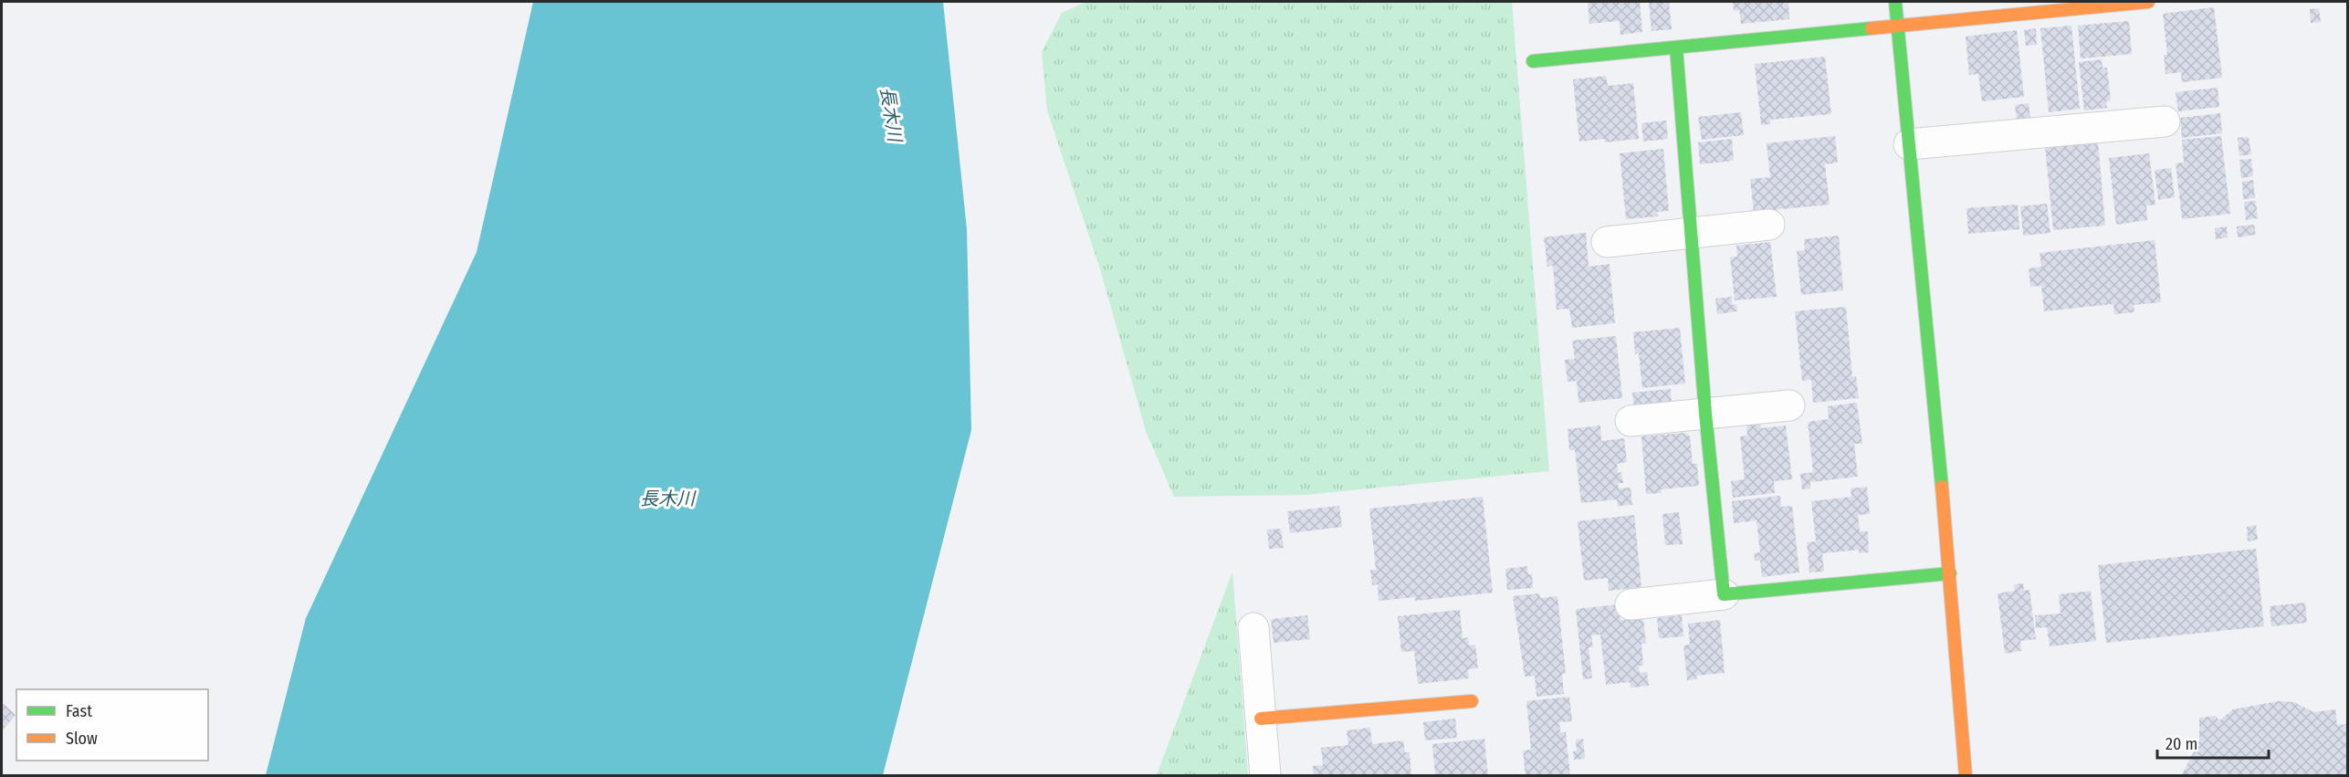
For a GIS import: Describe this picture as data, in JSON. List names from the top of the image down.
{
  "water": ["長木川"],
  "legend": ["Fast", "Slow"],
  "scale_bar": "20 m"
}
